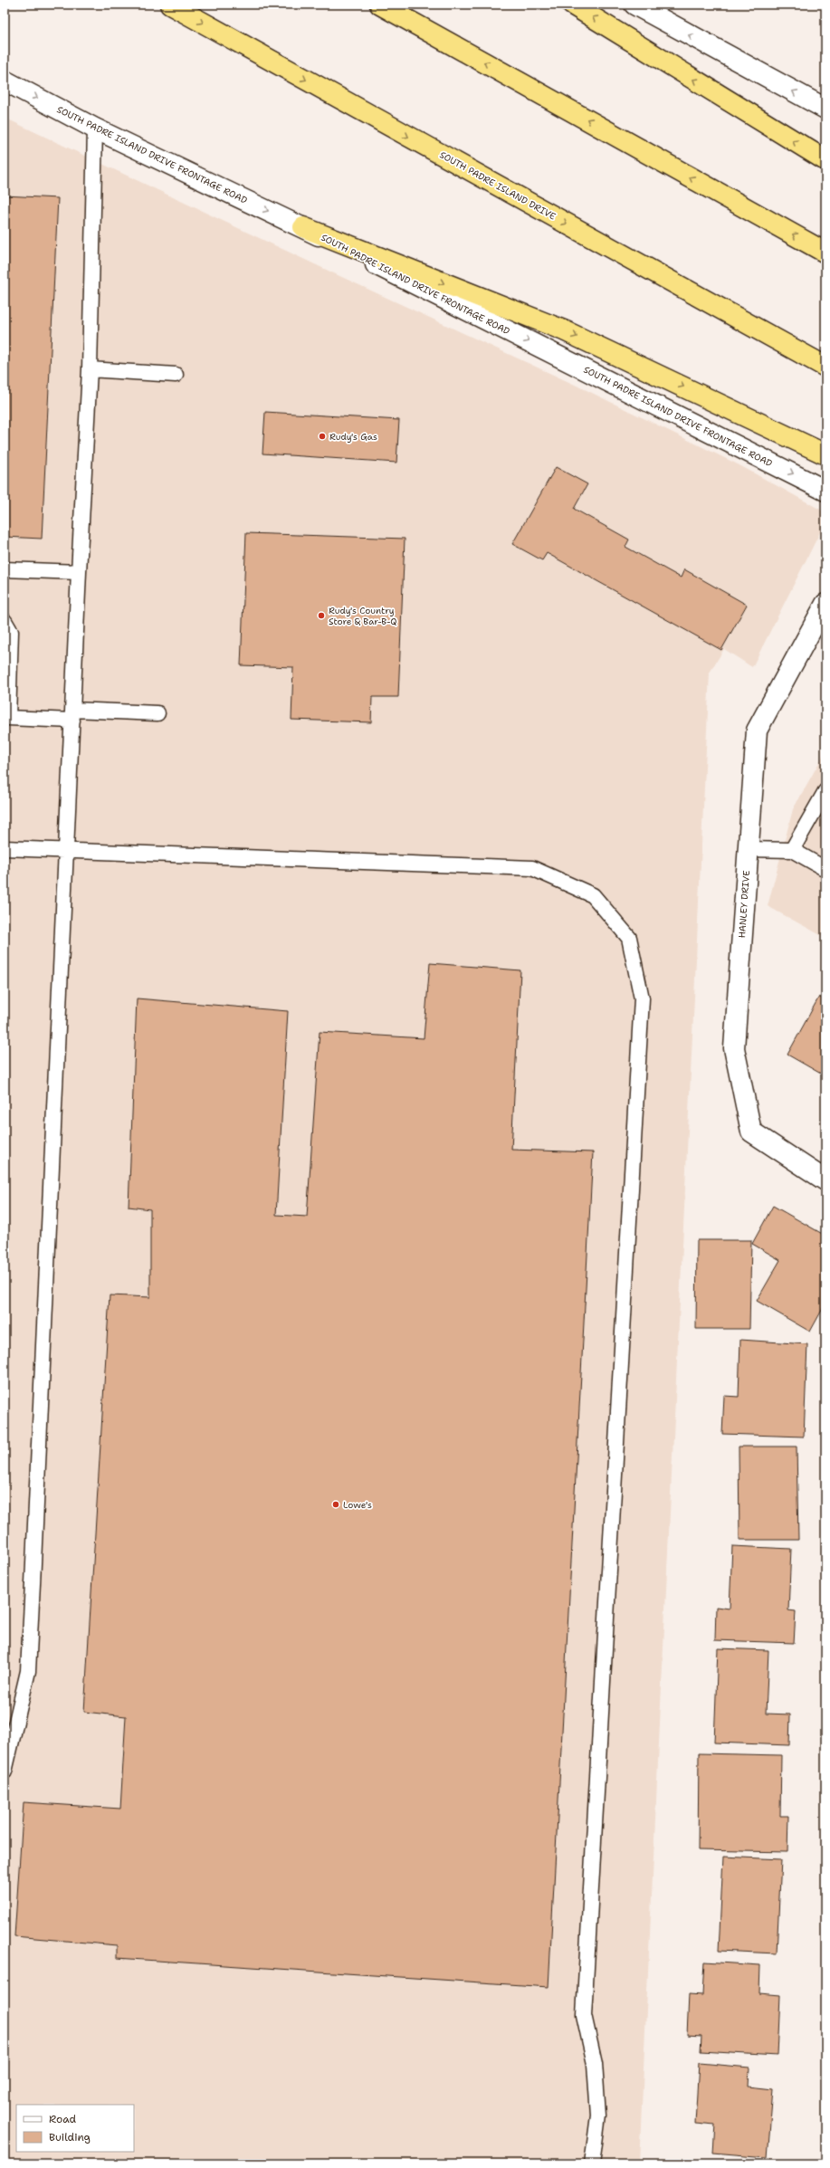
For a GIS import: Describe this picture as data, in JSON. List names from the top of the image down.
{
  "streets": {
    "highway": ["SOUTH PADRE ISLAND DRIVE"],
    "main road": ["SOUTH PADRE ISLAND DRIVE FRONTAGE ROAD", "HANLEY DRIVE"]
  },
  "one_way": ["SOUTH PADRE ISLAND DRIVE FRONTAGE ROAD"],
  "places": ["Rudy's Gas", "Rudy's Country Store & Bar-B-Q", "Lowe's"],
  "legend": ["Road", "Building"]
}
